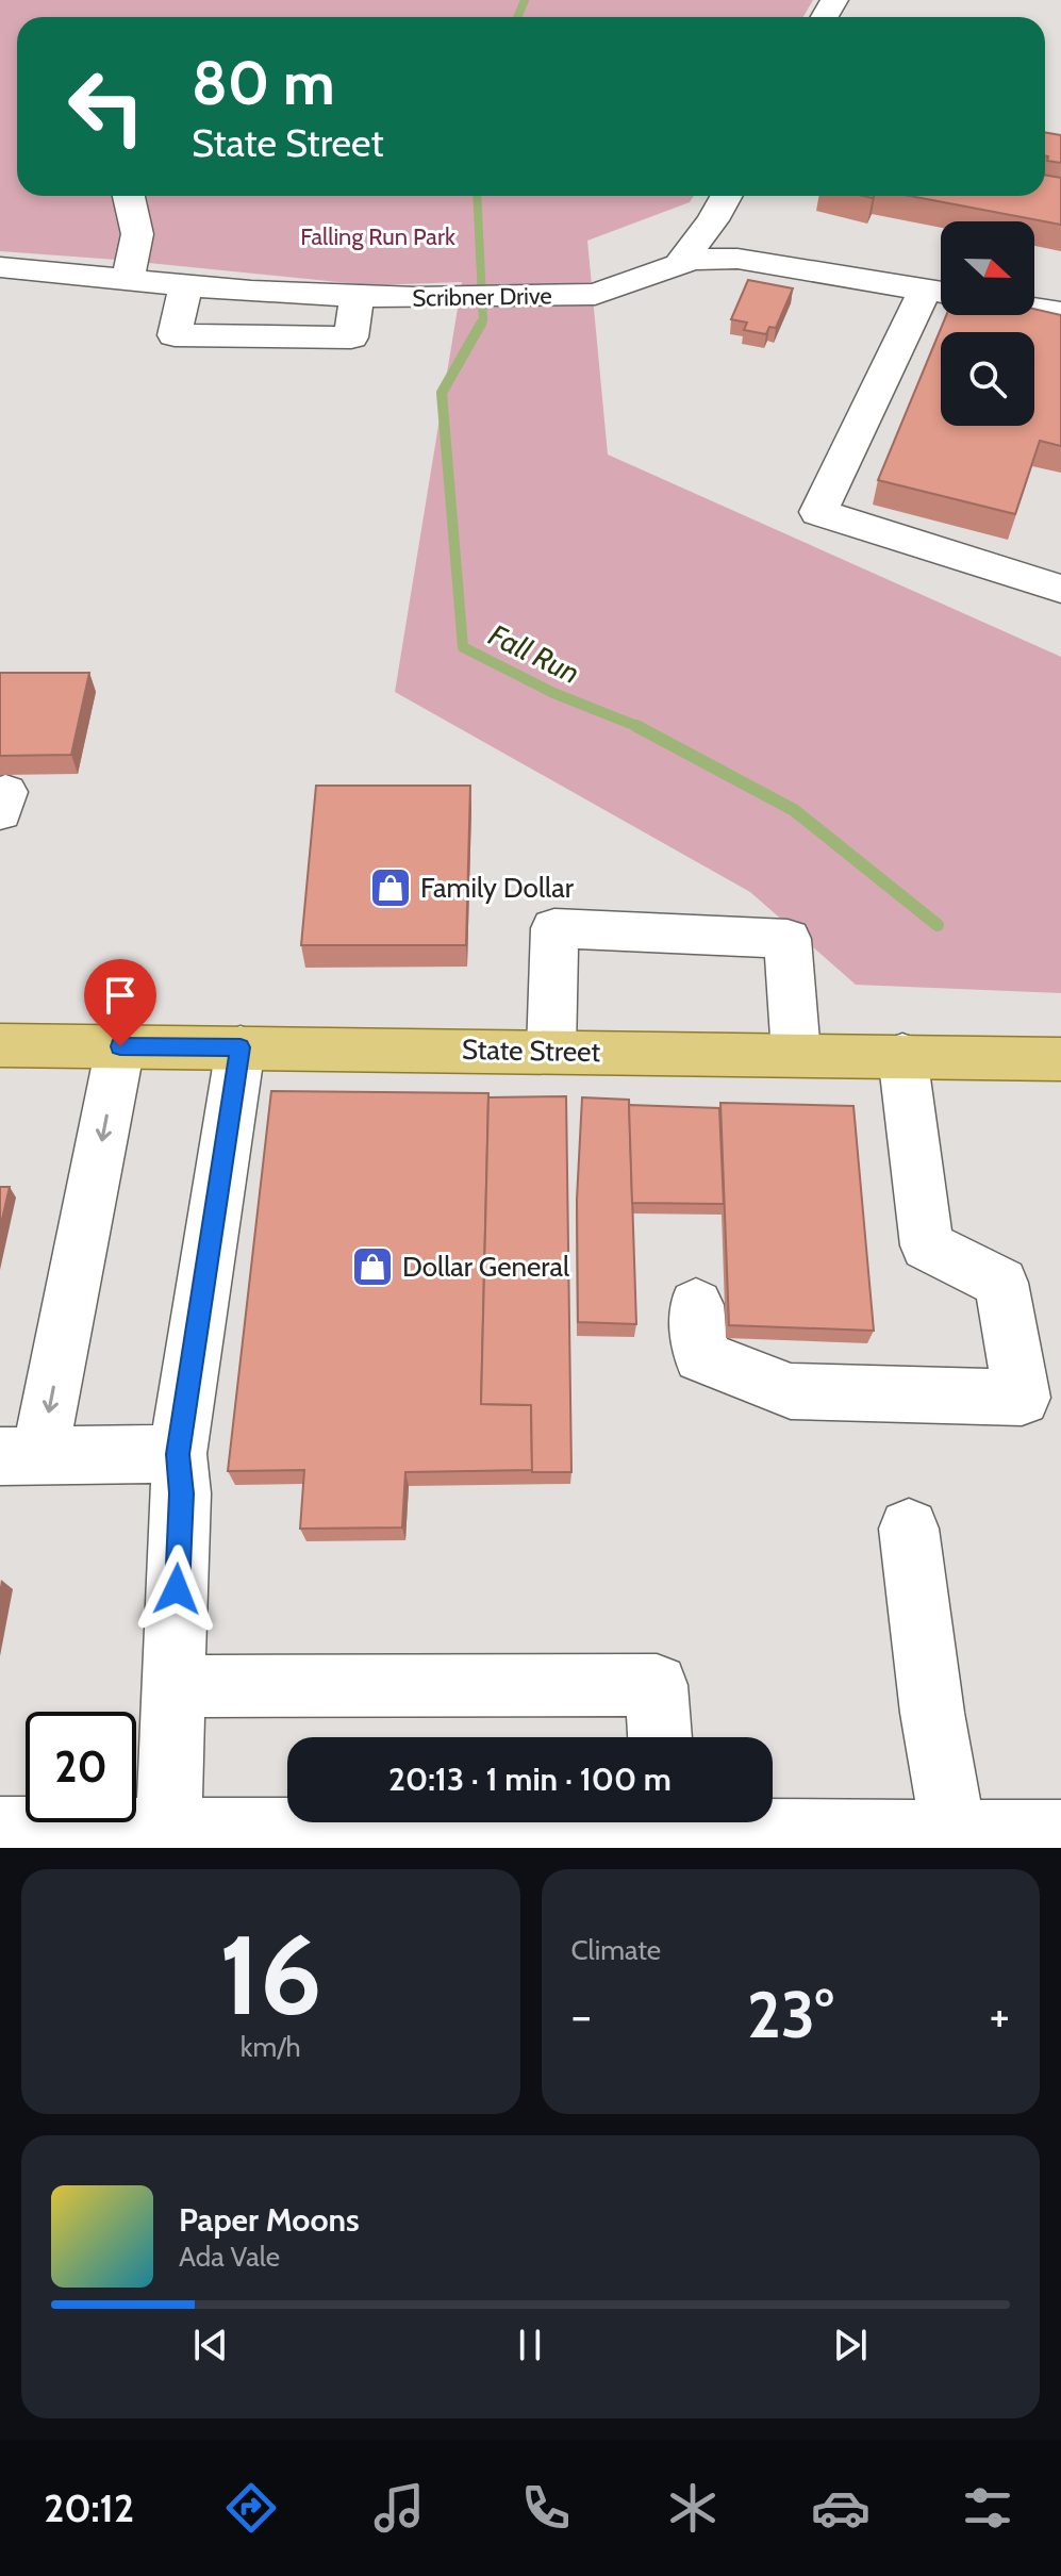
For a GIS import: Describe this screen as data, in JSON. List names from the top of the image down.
{
  "streets": {
    "main road": ["State Street"],
    "street": ["Scribner Drive"]
  },
  "water": ["Fall Run"],
  "parks": ["Falling Run Park"],
  "places": {
    "shop": ["Family Dollar", "Dollar General"]
  },
  "north": "right",
  "page": {
    "turn": ["80 m", "State Street"],
    "limit": "20",
    "trip": "20:13 · 1 min · 100 m",
    "tile": [
      ["16", "km/h"],
      "Climate"
    ],
    "heat": ["−", "23°", "+"],
    "song": ["Paper Moons", "Ada Vale"],
    "tabs": "20:12"
  }
}
